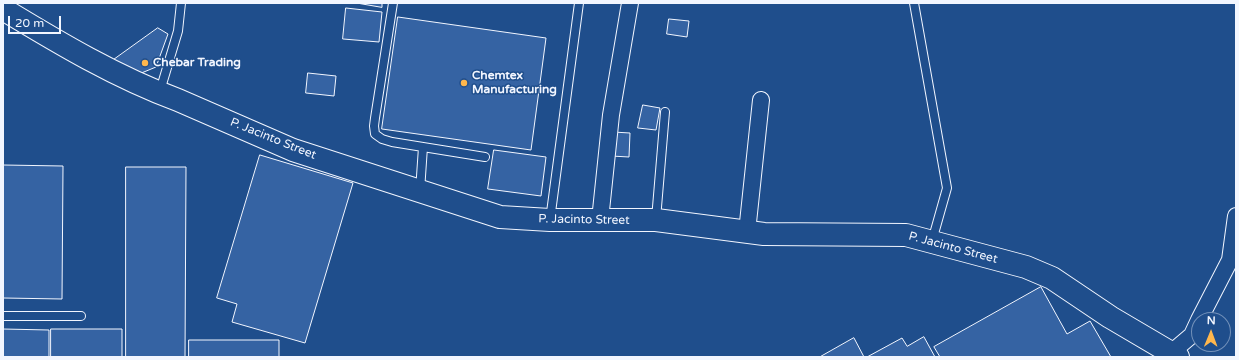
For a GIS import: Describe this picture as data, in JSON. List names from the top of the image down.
{
  "streets": {
    "street": ["P. Jacinto Street"]
  },
  "places": ["Chebar Trading", "Chemtex Manufacturing"],
  "scale_bar": "20 m",
  "north": "top"
}
